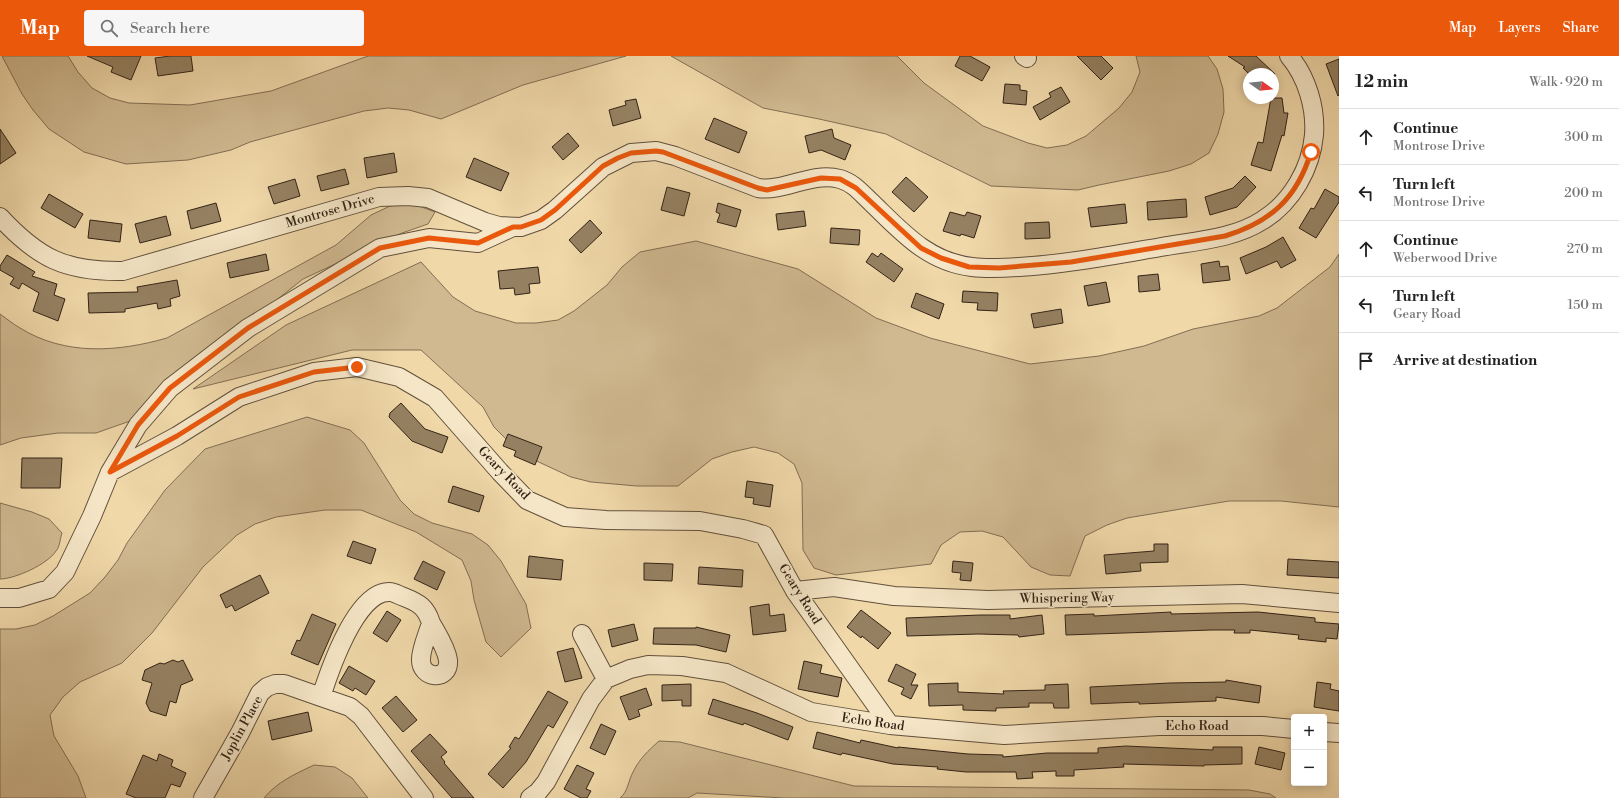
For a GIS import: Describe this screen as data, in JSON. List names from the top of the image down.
{
  "streets": {
    "street": [
      "Montrose Drive",
      "Geary Road",
      "Whispering Way",
      "Echo Road",
      "Joplin Place"
    ]
  },
  "crossings": [
    ["Geary Road", "Whispering Way"],
    ["Geary Road", "Echo Road"]
  ],
  "north": "right",
  "page": {
    "header": "Map",
    "search": "Search here",
    "nav": ["Map", "Layers", "Share"],
    "heading": ["12 min", "Walk · 920 m"],
    "list": [
      ["Continue", "Montrose Drive", "300 m"],
      ["Turn left", "Montrose Drive", "200 m"],
      ["Continue", "Weberwood Drive", "270 m"],
      ["Turn left", "Geary Road", "150 m"],
      "Arrive at destination"
    ],
    "map_buttons": ["+", "−"]
  }
}
